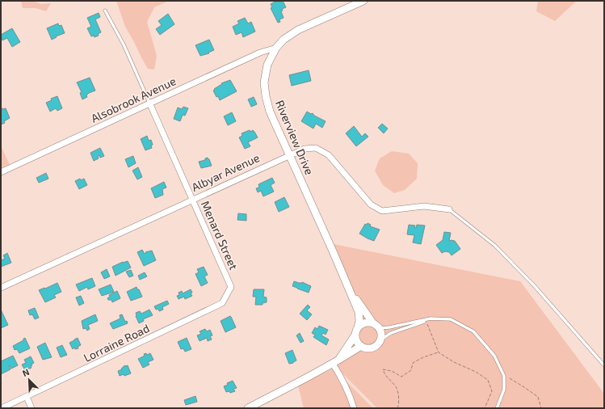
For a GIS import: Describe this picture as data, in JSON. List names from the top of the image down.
{
  "streets": {
    "street": [
      "Alsobrook Avenue",
      "Riverview Drive",
      "Albyar Avenue",
      "Menard Street",
      "Lorraine Road"
    ]
  },
  "crossings": [
    ["Alsobrook Avenue", "Riverview Drive"],
    ["Alsobrook Avenue", "Menard Street"],
    ["Riverview Drive", "Albyar Avenue"],
    ["Albyar Avenue", "Menard Street"],
    ["Menard Street", "Lorraine Road"]
  ],
  "north": "top left"
}
